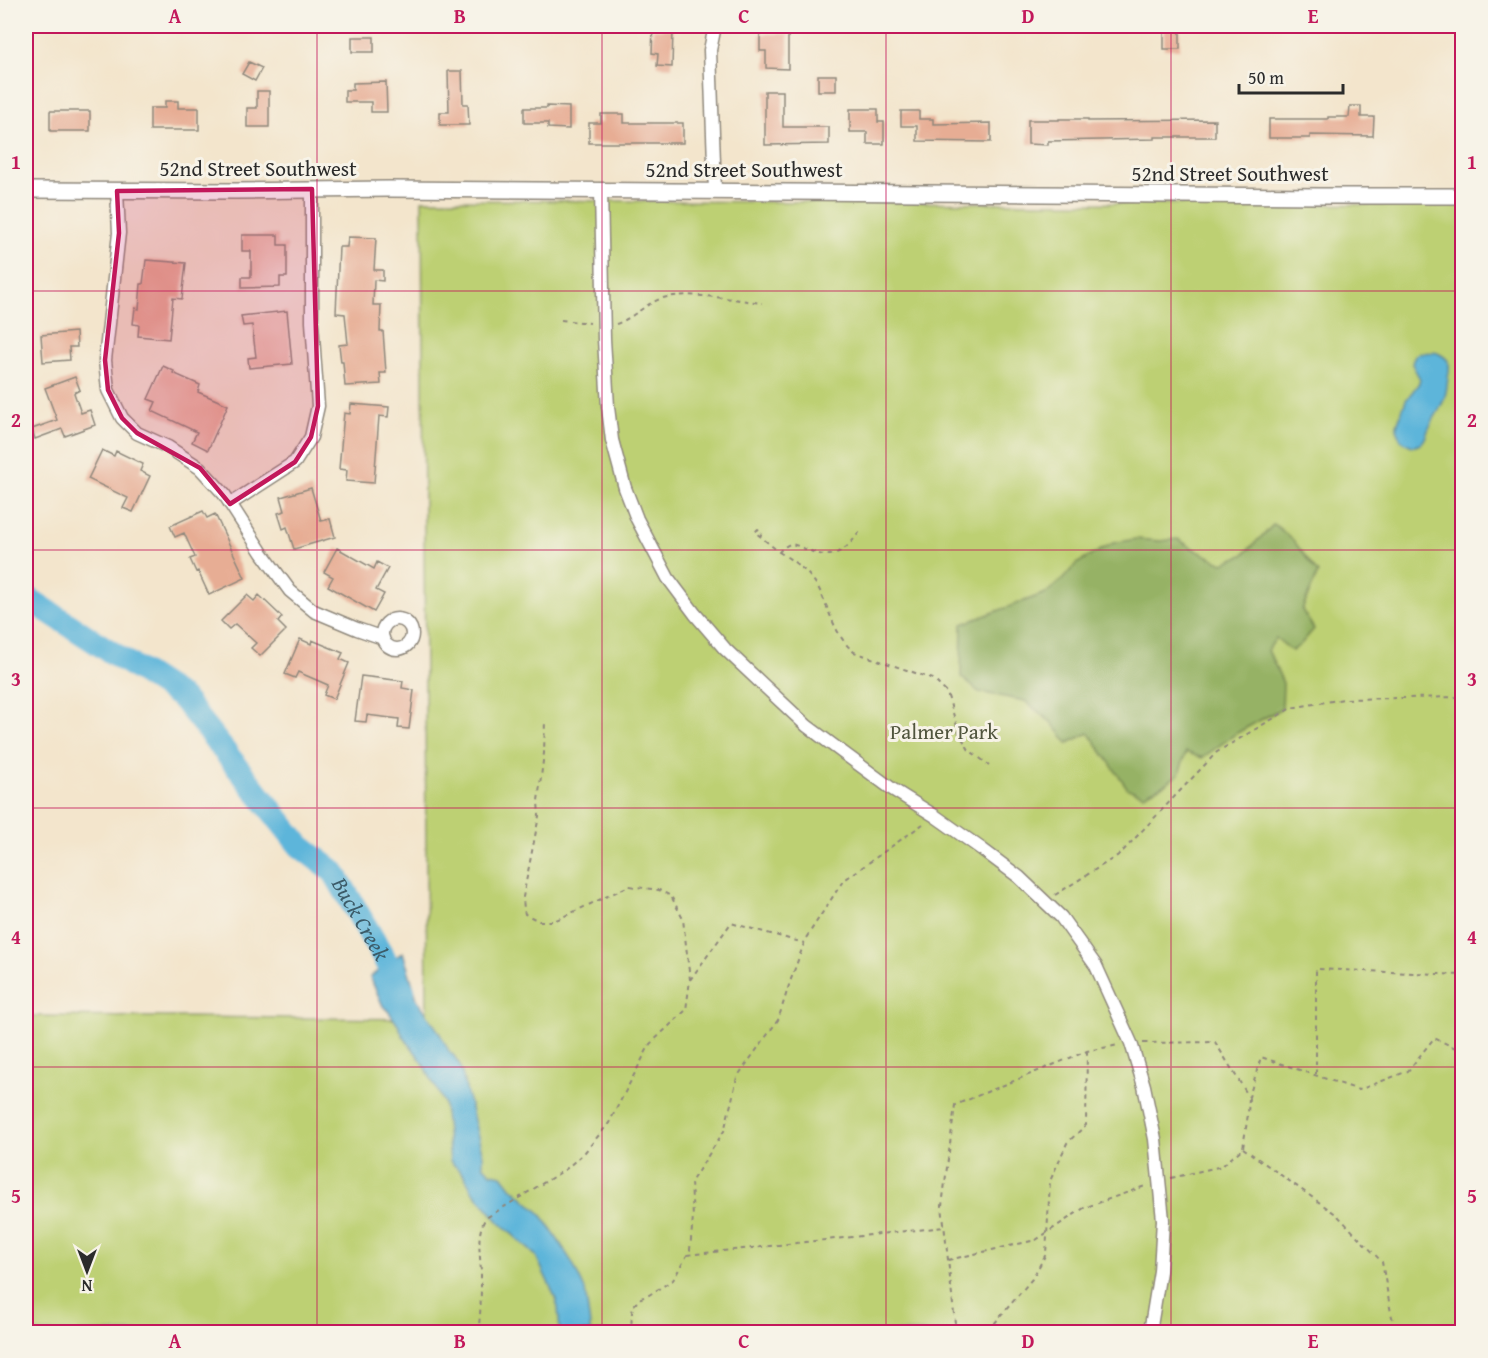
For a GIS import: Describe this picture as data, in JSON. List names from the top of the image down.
{
  "streets": {
    "street": ["52nd Street Southwest"]
  },
  "water": ["Buck Creek"],
  "parks": ["Palmer Park"],
  "scale_bar": "50 m",
  "north": "bottom",
  "grid": {
    "columns": [
      "A",
      "B",
      "C",
      "D",
      "E"
    ],
    "rows": [
      "1",
      "2",
      "3",
      "4",
      "5"
    ]
  }
}
